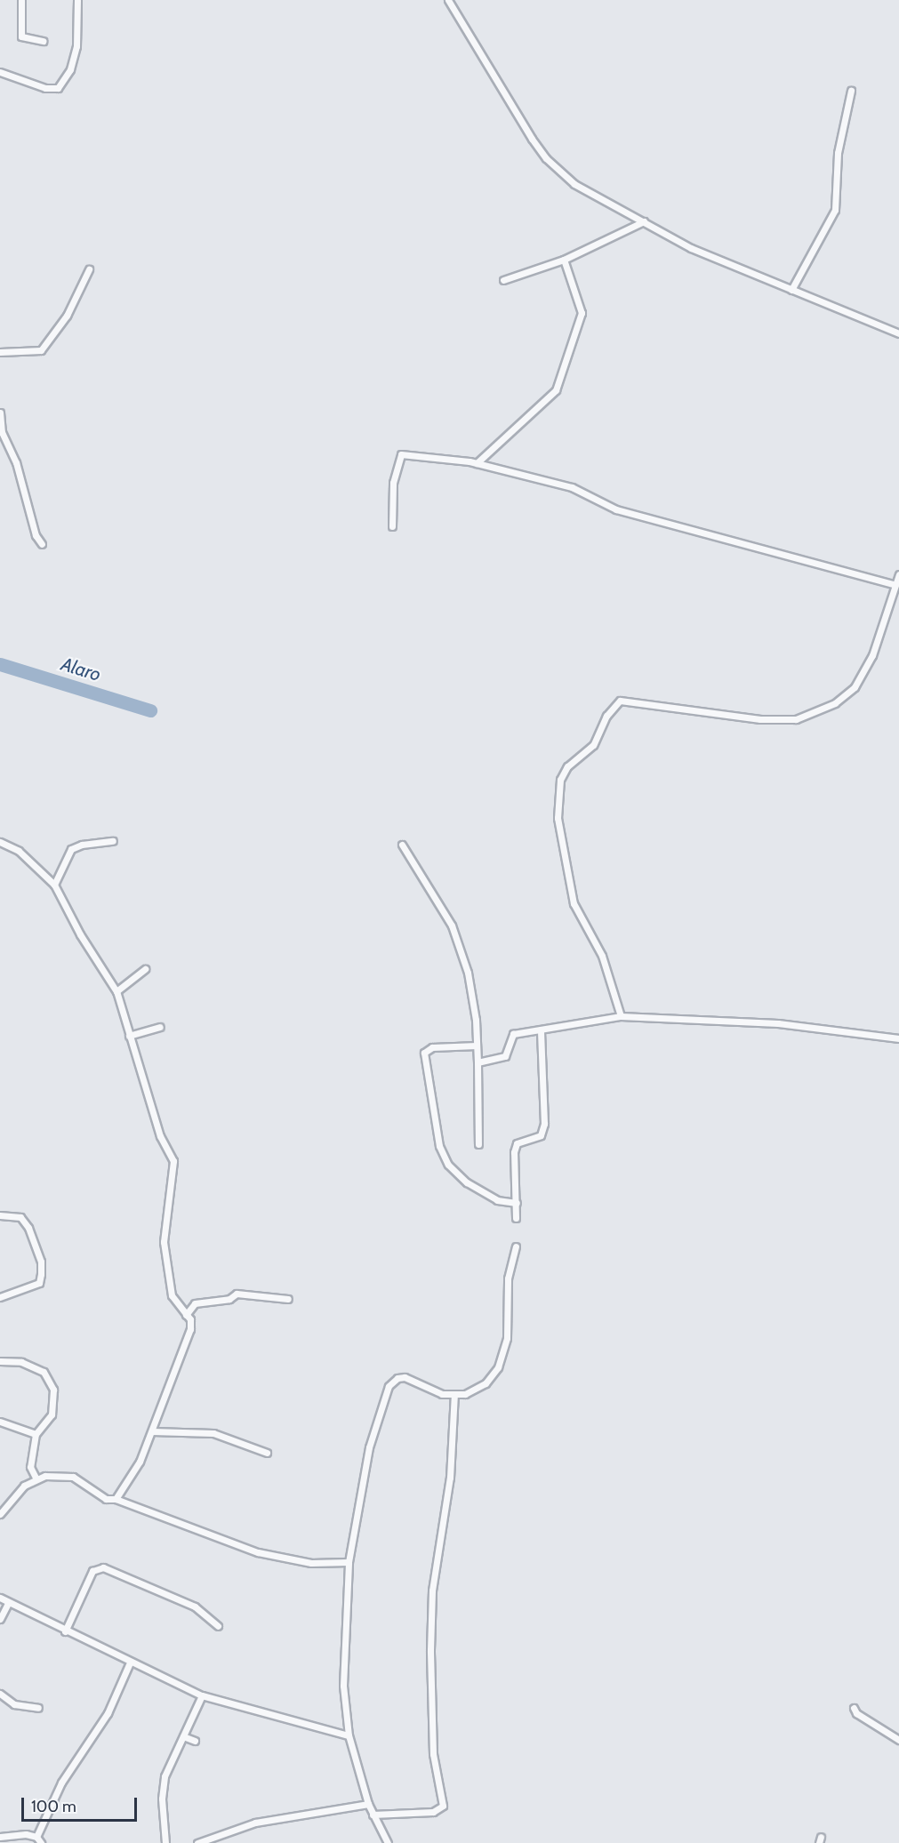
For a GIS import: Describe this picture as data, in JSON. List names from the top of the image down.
{
  "water": ["Alaro"],
  "scale_bar": "100 m"
}
